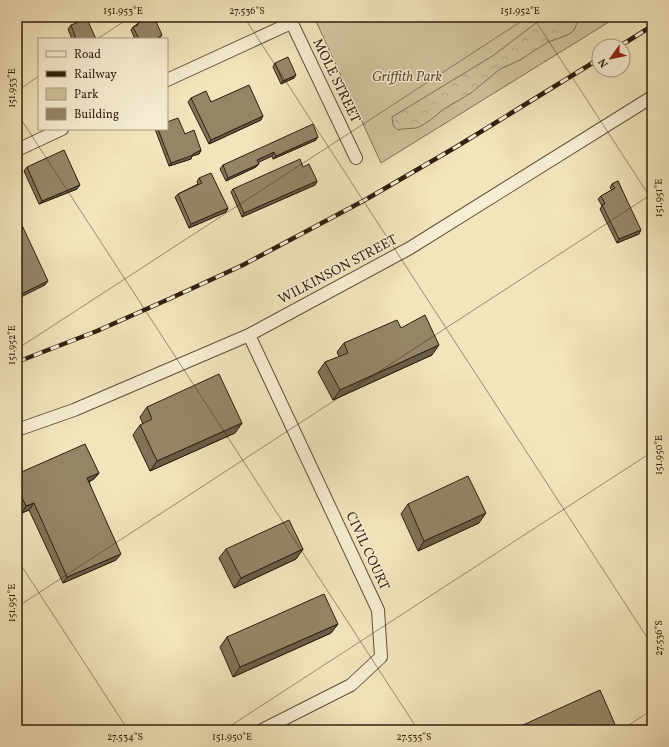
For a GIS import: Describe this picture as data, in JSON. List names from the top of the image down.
{
  "streets": {
    "street": ["MOLE STREET", "WILKINSON STREET", "CIVIL COURT"]
  },
  "crossings": [
    ["WILKINSON STREET", "CIVIL COURT"]
  ],
  "parks": ["Griffith Park"],
  "legend": [
    "Road",
    "Railway",
    "Park",
    "Building"
  ],
  "north": "bottom left",
  "coordinates": [
    "151.953°E",
    "27.536°S",
    "151.952°E",
    "151.951°E",
    "151.950°E",
    "27.534°S",
    "27.535°S"
  ]
}
